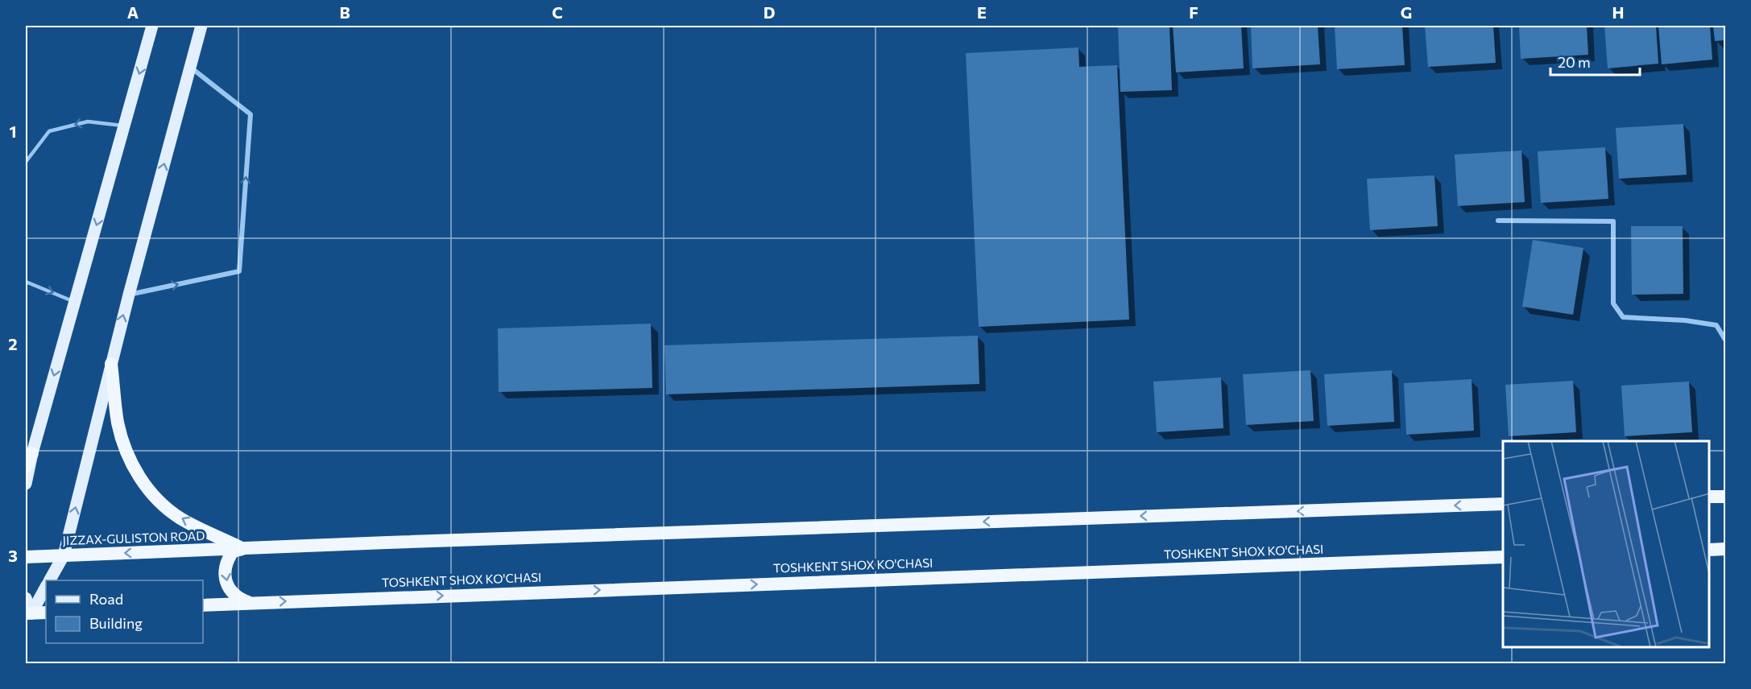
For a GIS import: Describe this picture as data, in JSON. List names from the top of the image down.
{
  "streets": {
    "highway": ["JIZZAX-GULISTON ROAD", "TOSHKENT SHOX KO'CHASI"]
  },
  "one_way": ["JIZZAX-GULISTON ROAD"],
  "legend": ["Road", "Building"],
  "scale_bar": "20 m",
  "grid": {
    "columns": [
      "A",
      "B",
      "C",
      "D",
      "E",
      "F",
      "G",
      "H"
    ],
    "rows": ["1", "2", "3"]
  }
}
